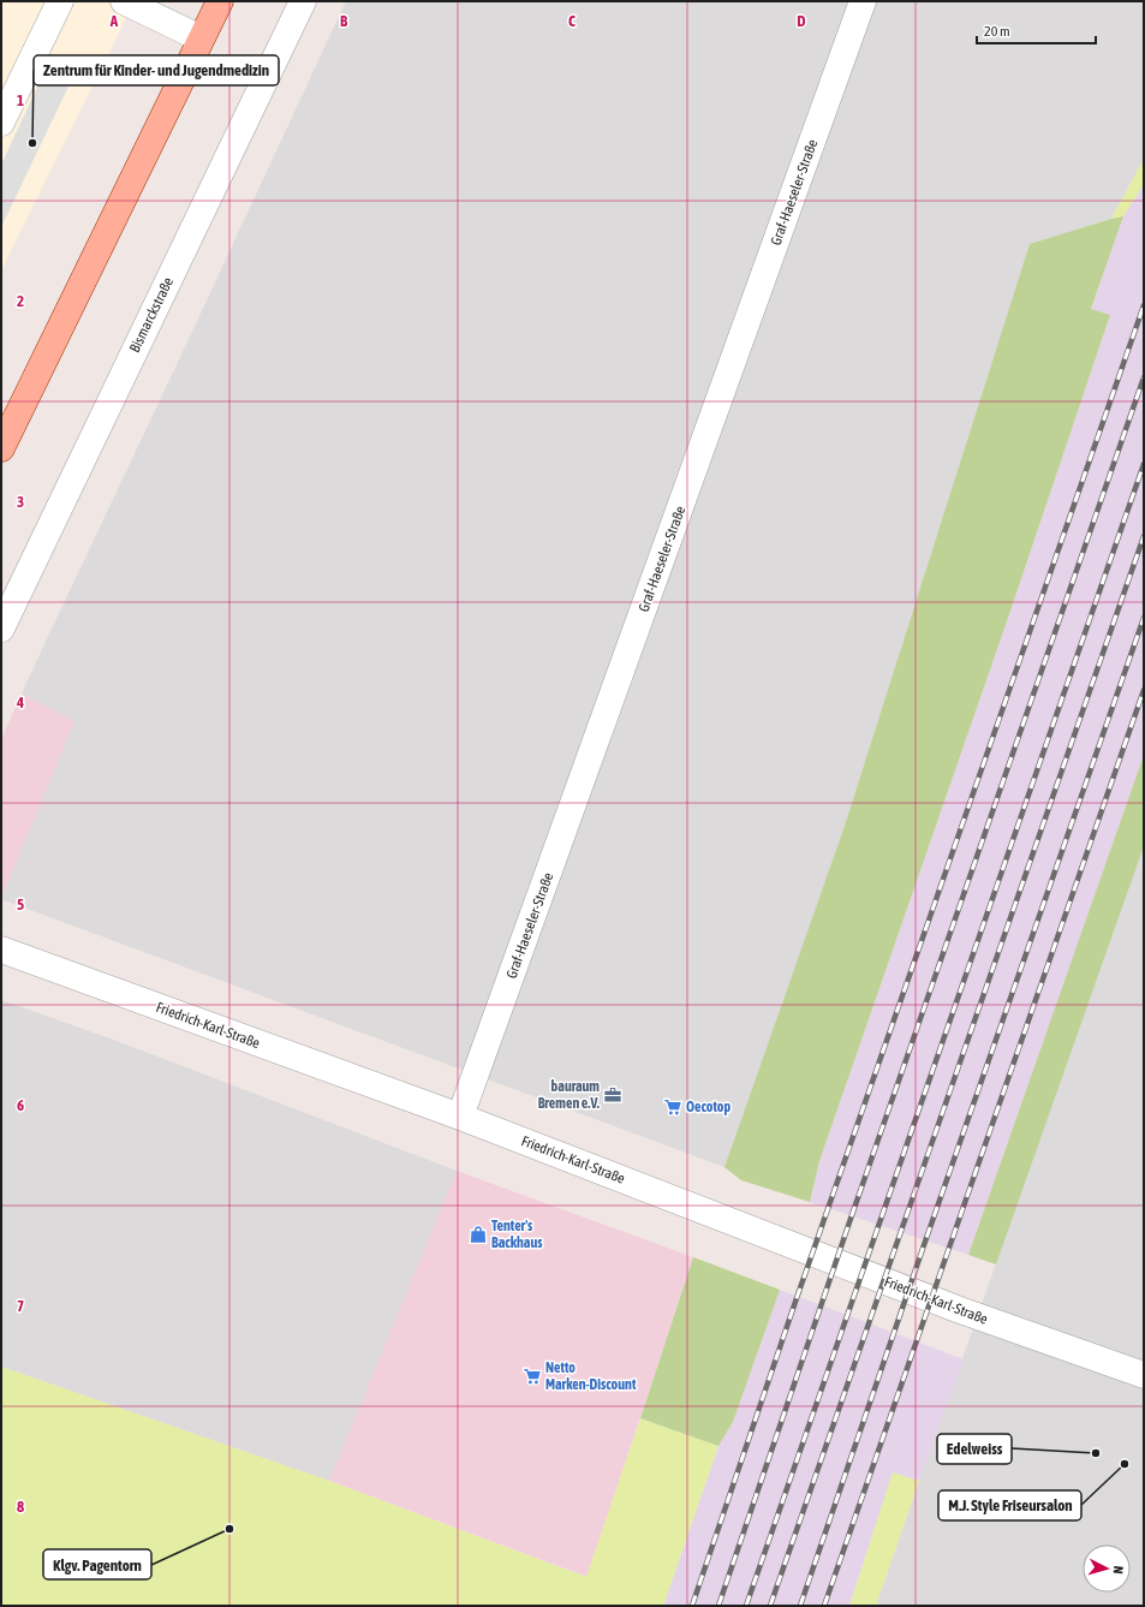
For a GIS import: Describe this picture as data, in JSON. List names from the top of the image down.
{
  "streets": {
    "street": ["Graf-Haeseler-Straße", "Bismarckstraße", "Friedrich-Karl-Straße"]
  },
  "crossings": [
    ["Graf-Haeseler-Straße", "Friedrich-Karl-Straße"]
  ],
  "places": {
    "other": [
      "Zentrum für Kinder- und Jugendmedizin",
      "Edelweiss",
      "M.J. Style Friseursalon",
      "Klgv. Pagentorn"
    ],
    "office": ["bauraum Bremen e.V."],
    "supermarket": ["Oecotop", "Netto Marken-Discount"],
    "shop": ["Tenter's Backhaus"]
  },
  "scale_bar": "20 m",
  "north": "right",
  "grid": {
    "columns": [
      "A",
      "B",
      "C",
      "D"
    ],
    "rows": [
      "1",
      "2",
      "3",
      "4",
      "5",
      "6",
      "7",
      "8"
    ]
  }
}
